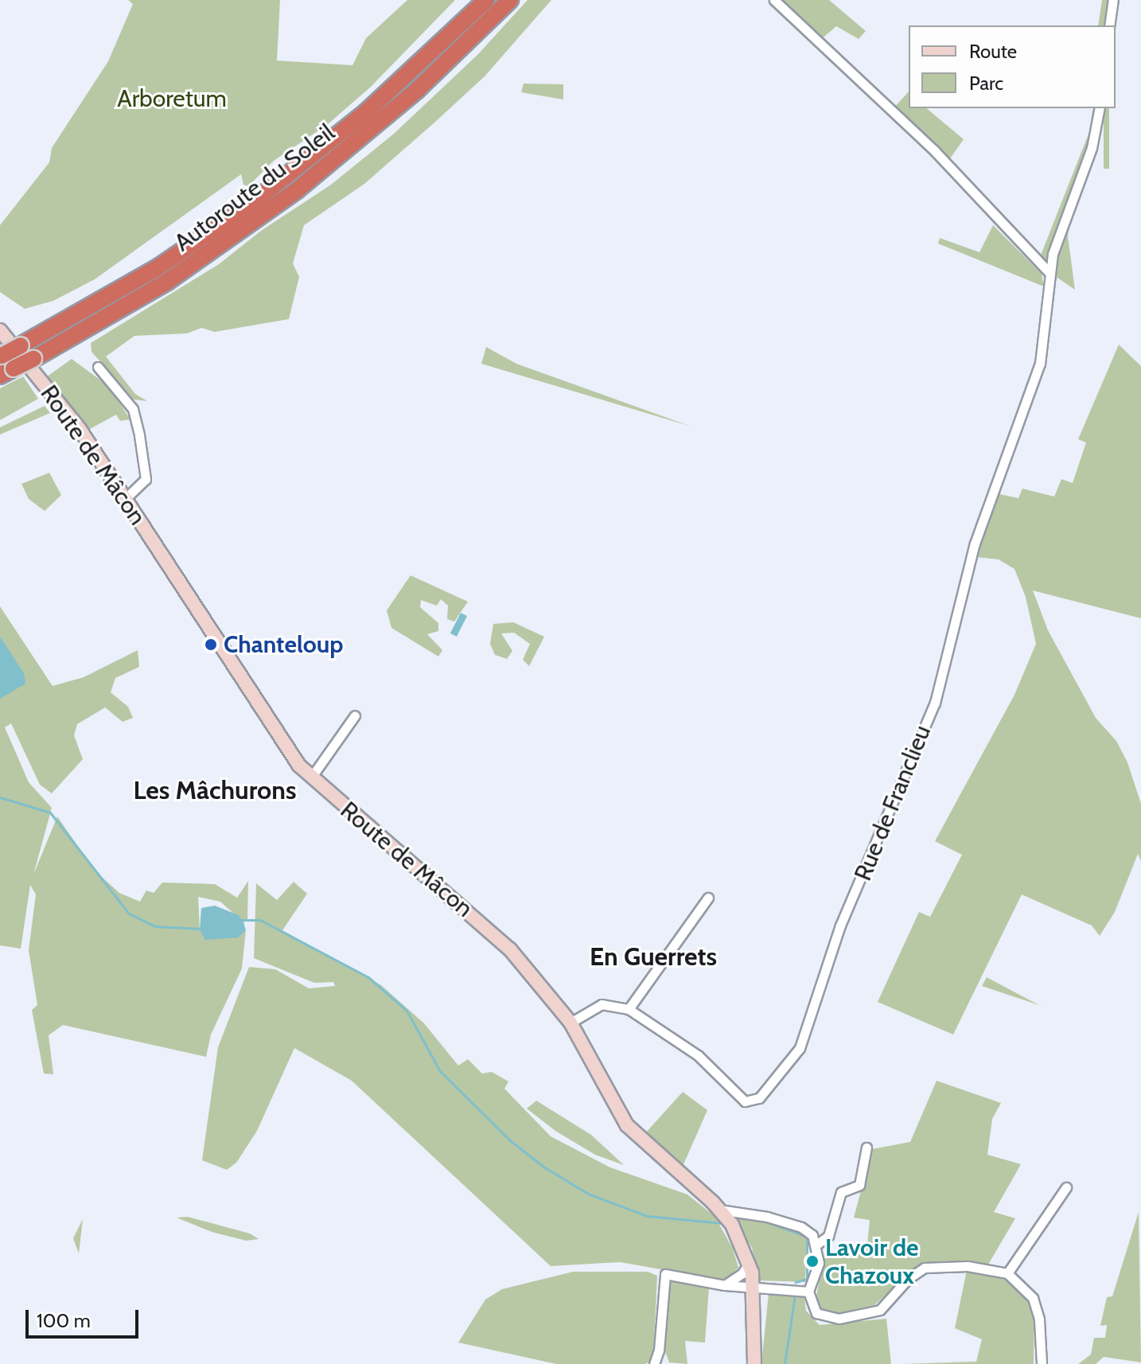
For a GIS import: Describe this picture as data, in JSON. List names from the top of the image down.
{
  "streets": {
    "highway": ["Autoroute du Soleil"],
    "street": ["Route de Mâcon", "Rue de Franclieu"]
  },
  "crossings": [
    ["Autoroute du Soleil", "Route de Mâcon"],
    ["Route de Mâcon", "Rue de Franclieu"]
  ],
  "districts": ["Les Mâchurons", "En Guerrets"],
  "parks": ["Arboretum"],
  "places": ["Chanteloup", "Lavoir de Chazoux"],
  "legend": ["Route", "Parc"],
  "scale_bar": "100 m"
}
